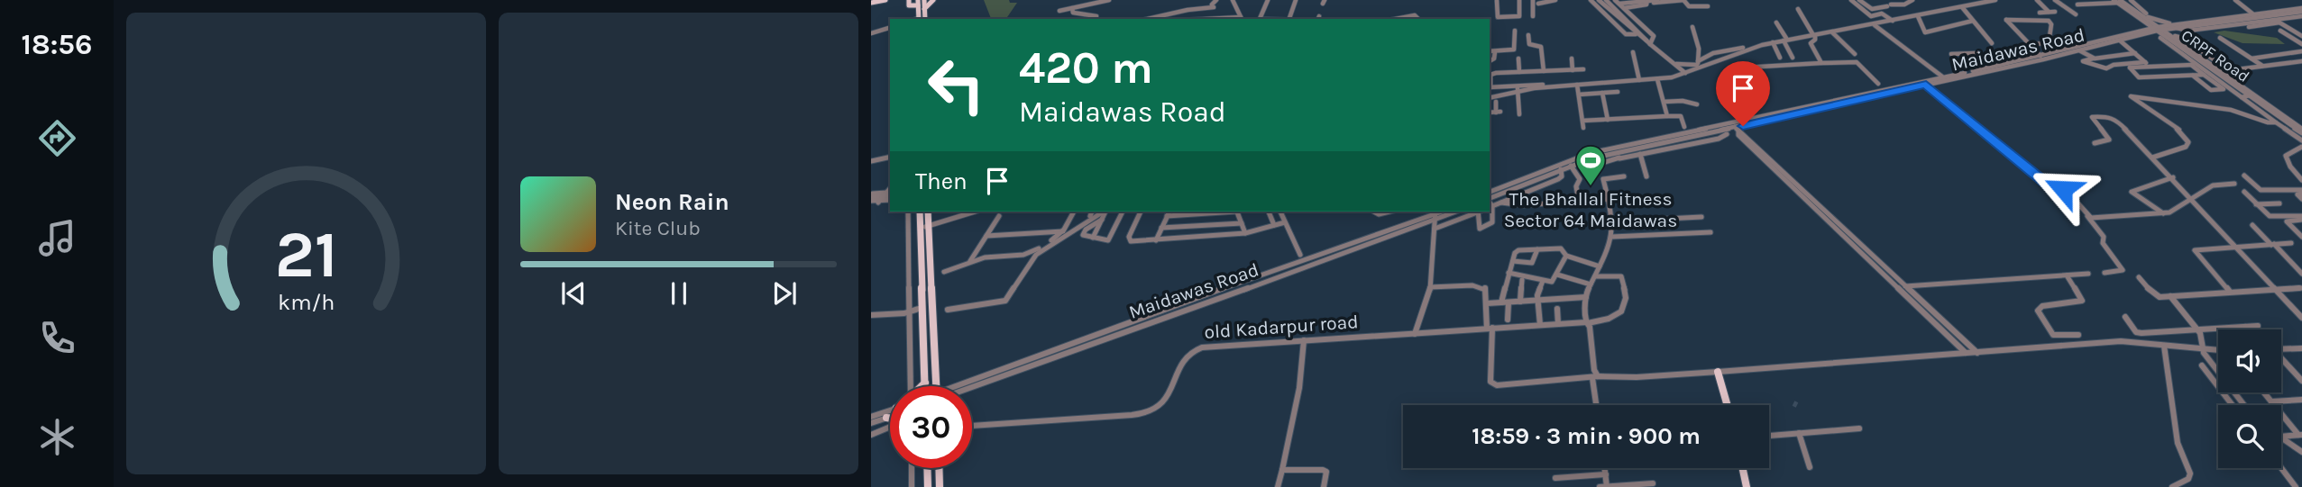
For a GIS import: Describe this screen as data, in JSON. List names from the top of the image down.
{
  "streets": {
    "street": ["Maidawas Road", "CRPF Road", "old Kadarpur road"]
  },
  "crossings": [
    ["Maidawas Road", "CRPF Road"]
  ],
  "places": {
    "sports": ["The Bhallal Fitness Sector 64 Maidawas"]
  },
  "page": {
    "tabs": "18:56",
    "turn": ["420 m", "Maidawas Road"],
    "then": "Then",
    "song": ["Neon Rain", "Kite Club"],
    "limit": "30",
    "trip": "18:59 · 3 min · 900 m",
    "gauge": ["21", "km/h"]
  }
}
